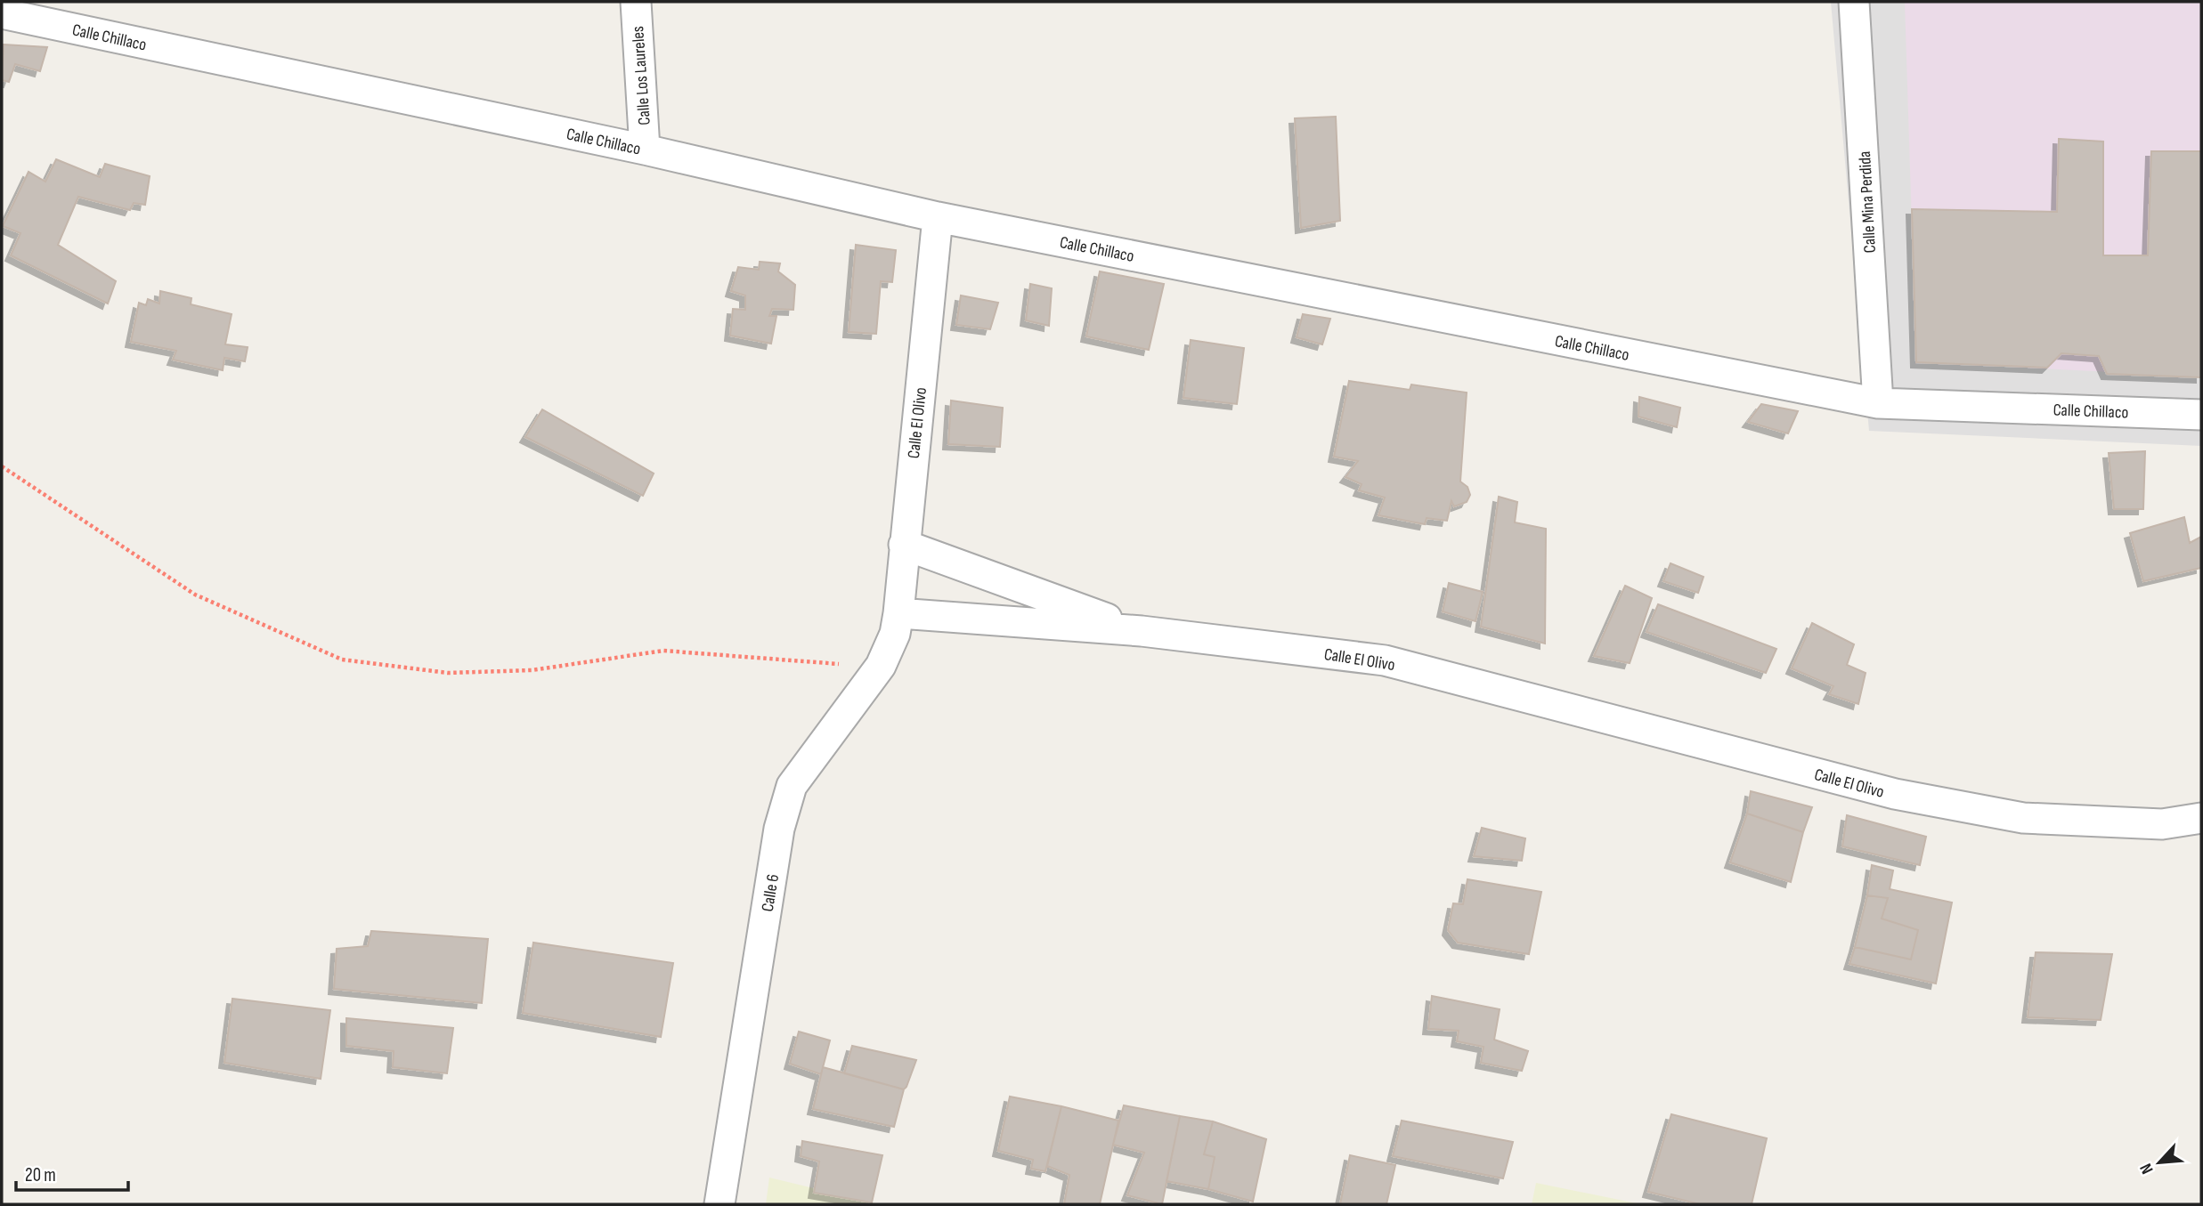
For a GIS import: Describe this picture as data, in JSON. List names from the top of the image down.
{
  "streets": {
    "street": [
      "Calle Chillaco",
      "Calle Los Laureles",
      "Calle Mina Perdida",
      "Calle El Olivo",
      "Calle 6"
    ]
  },
  "crossings": [
    ["Calle Chillaco", "Calle Los Laureles"],
    ["Calle Chillaco", "Calle Mina Perdida"],
    ["Calle Chillaco", "Calle El Olivo"],
    ["Calle El Olivo", "Calle 6"]
  ],
  "scale_bar": "20 m",
  "north": "bottom left"
}
